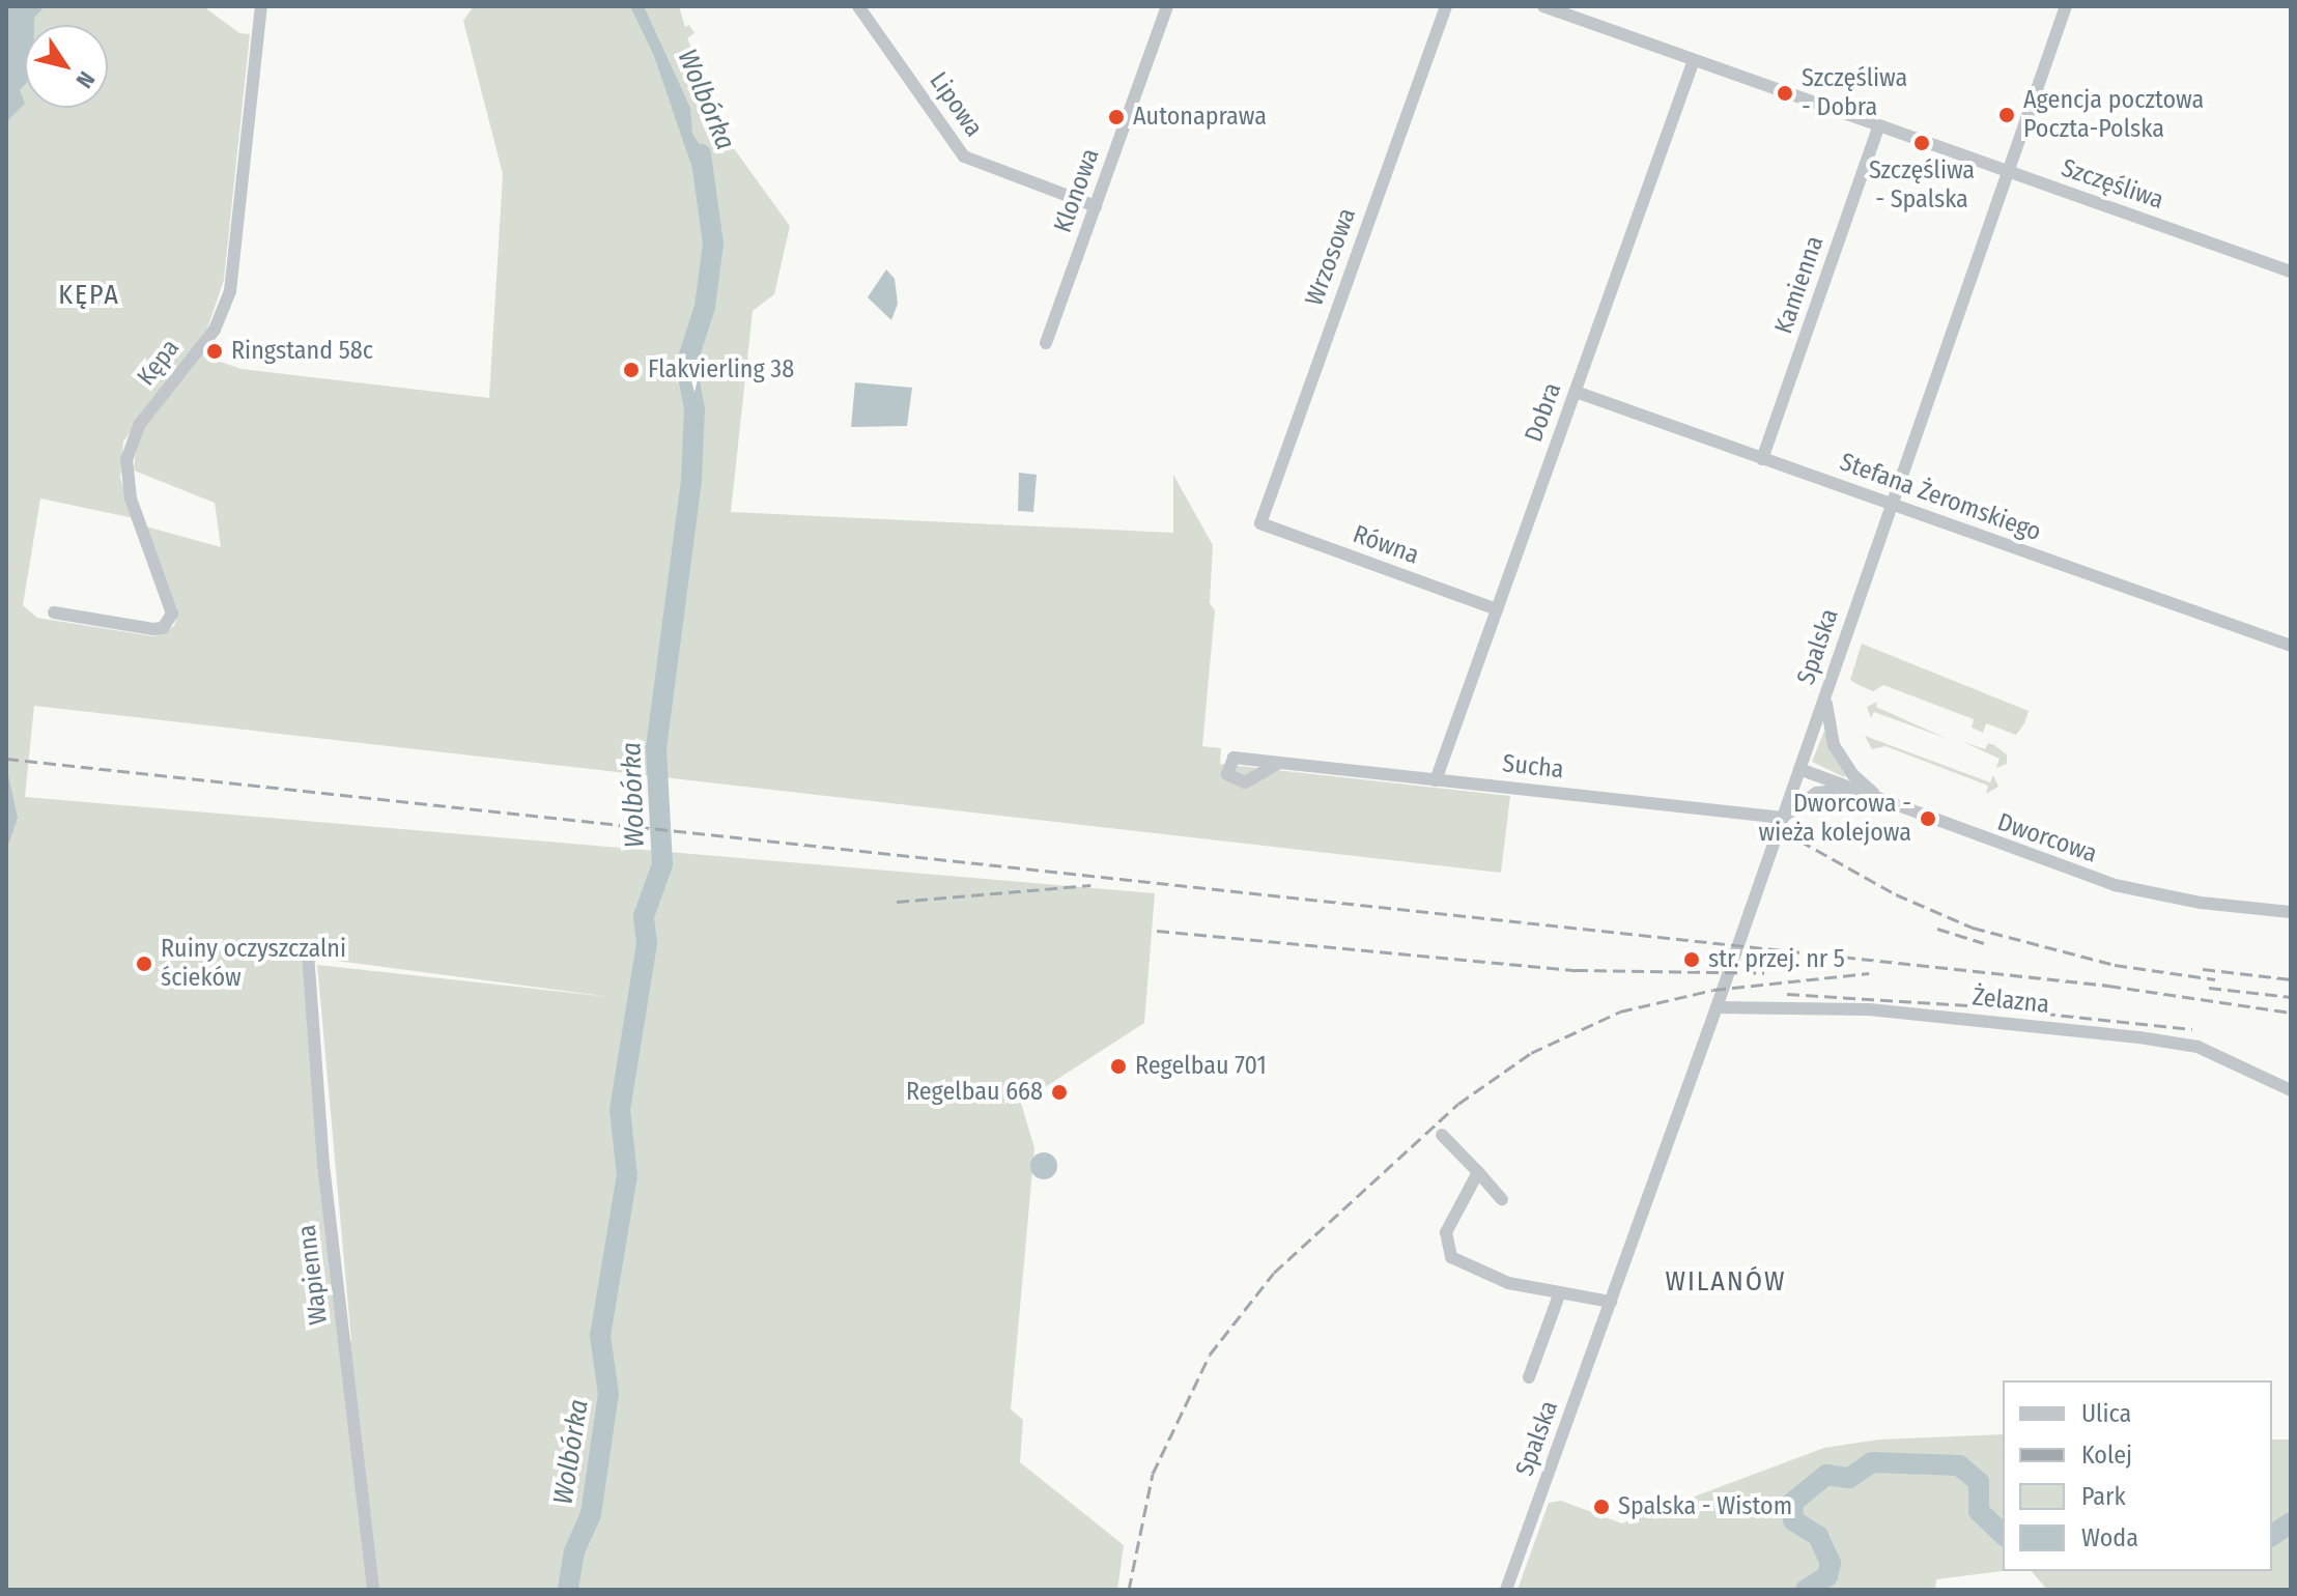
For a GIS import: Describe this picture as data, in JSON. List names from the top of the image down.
{
  "streets": {
    "street": [
      "Lipowa",
      "Szczęśliwa",
      "Klonowa",
      "Wrzosowa",
      "Kamienna",
      "Kępa",
      "Dobra",
      "Stefana Żeromskiego",
      "Równa",
      "Spalska",
      "Sucha",
      "Dworcowa",
      "Żelazna",
      "Wapienna"
    ]
  },
  "crossings": [
    ["Lipowa", "Klonowa"],
    ["Szczęśliwa", "Kamienna"],
    ["Szczęśliwa", "Dobra"],
    ["Szczęśliwa", "Spalska"],
    ["Wrzosowa", "Równa"],
    ["Kamienna", "Stefana Żeromskiego"],
    ["Dobra", "Stefana Żeromskiego"],
    ["Dobra", "Równa"],
    ["Dobra", "Sucha"],
    ["Stefana Żeromskiego", "Spalska"],
    ["Spalska", "Sucha"],
    ["Spalska", "Dworcowa"],
    ["Spalska", "Żelazna"]
  ],
  "districts": ["KĘPA", "WILANÓW"],
  "water": ["Wolbórka"],
  "places": [
    "Szczęśliwa - Dobra",
    "Agencja pocztowa Poczta-Polska",
    "Autonaprawa",
    "Szczęśliwa - Spalska",
    "Ringstand 58c",
    "Flakvierling 38",
    "Dworcowa - wieża kolejowa",
    "str. przej. nr 5",
    "Ruiny oczyszczalni ścieków",
    "Regelbau 701",
    "Regelbau 668",
    "Spalska - Wistom"
  ],
  "legend": [
    "Ulica",
    "Kolej",
    "Park",
    "Woda"
  ],
  "north": "bottom right"
}
